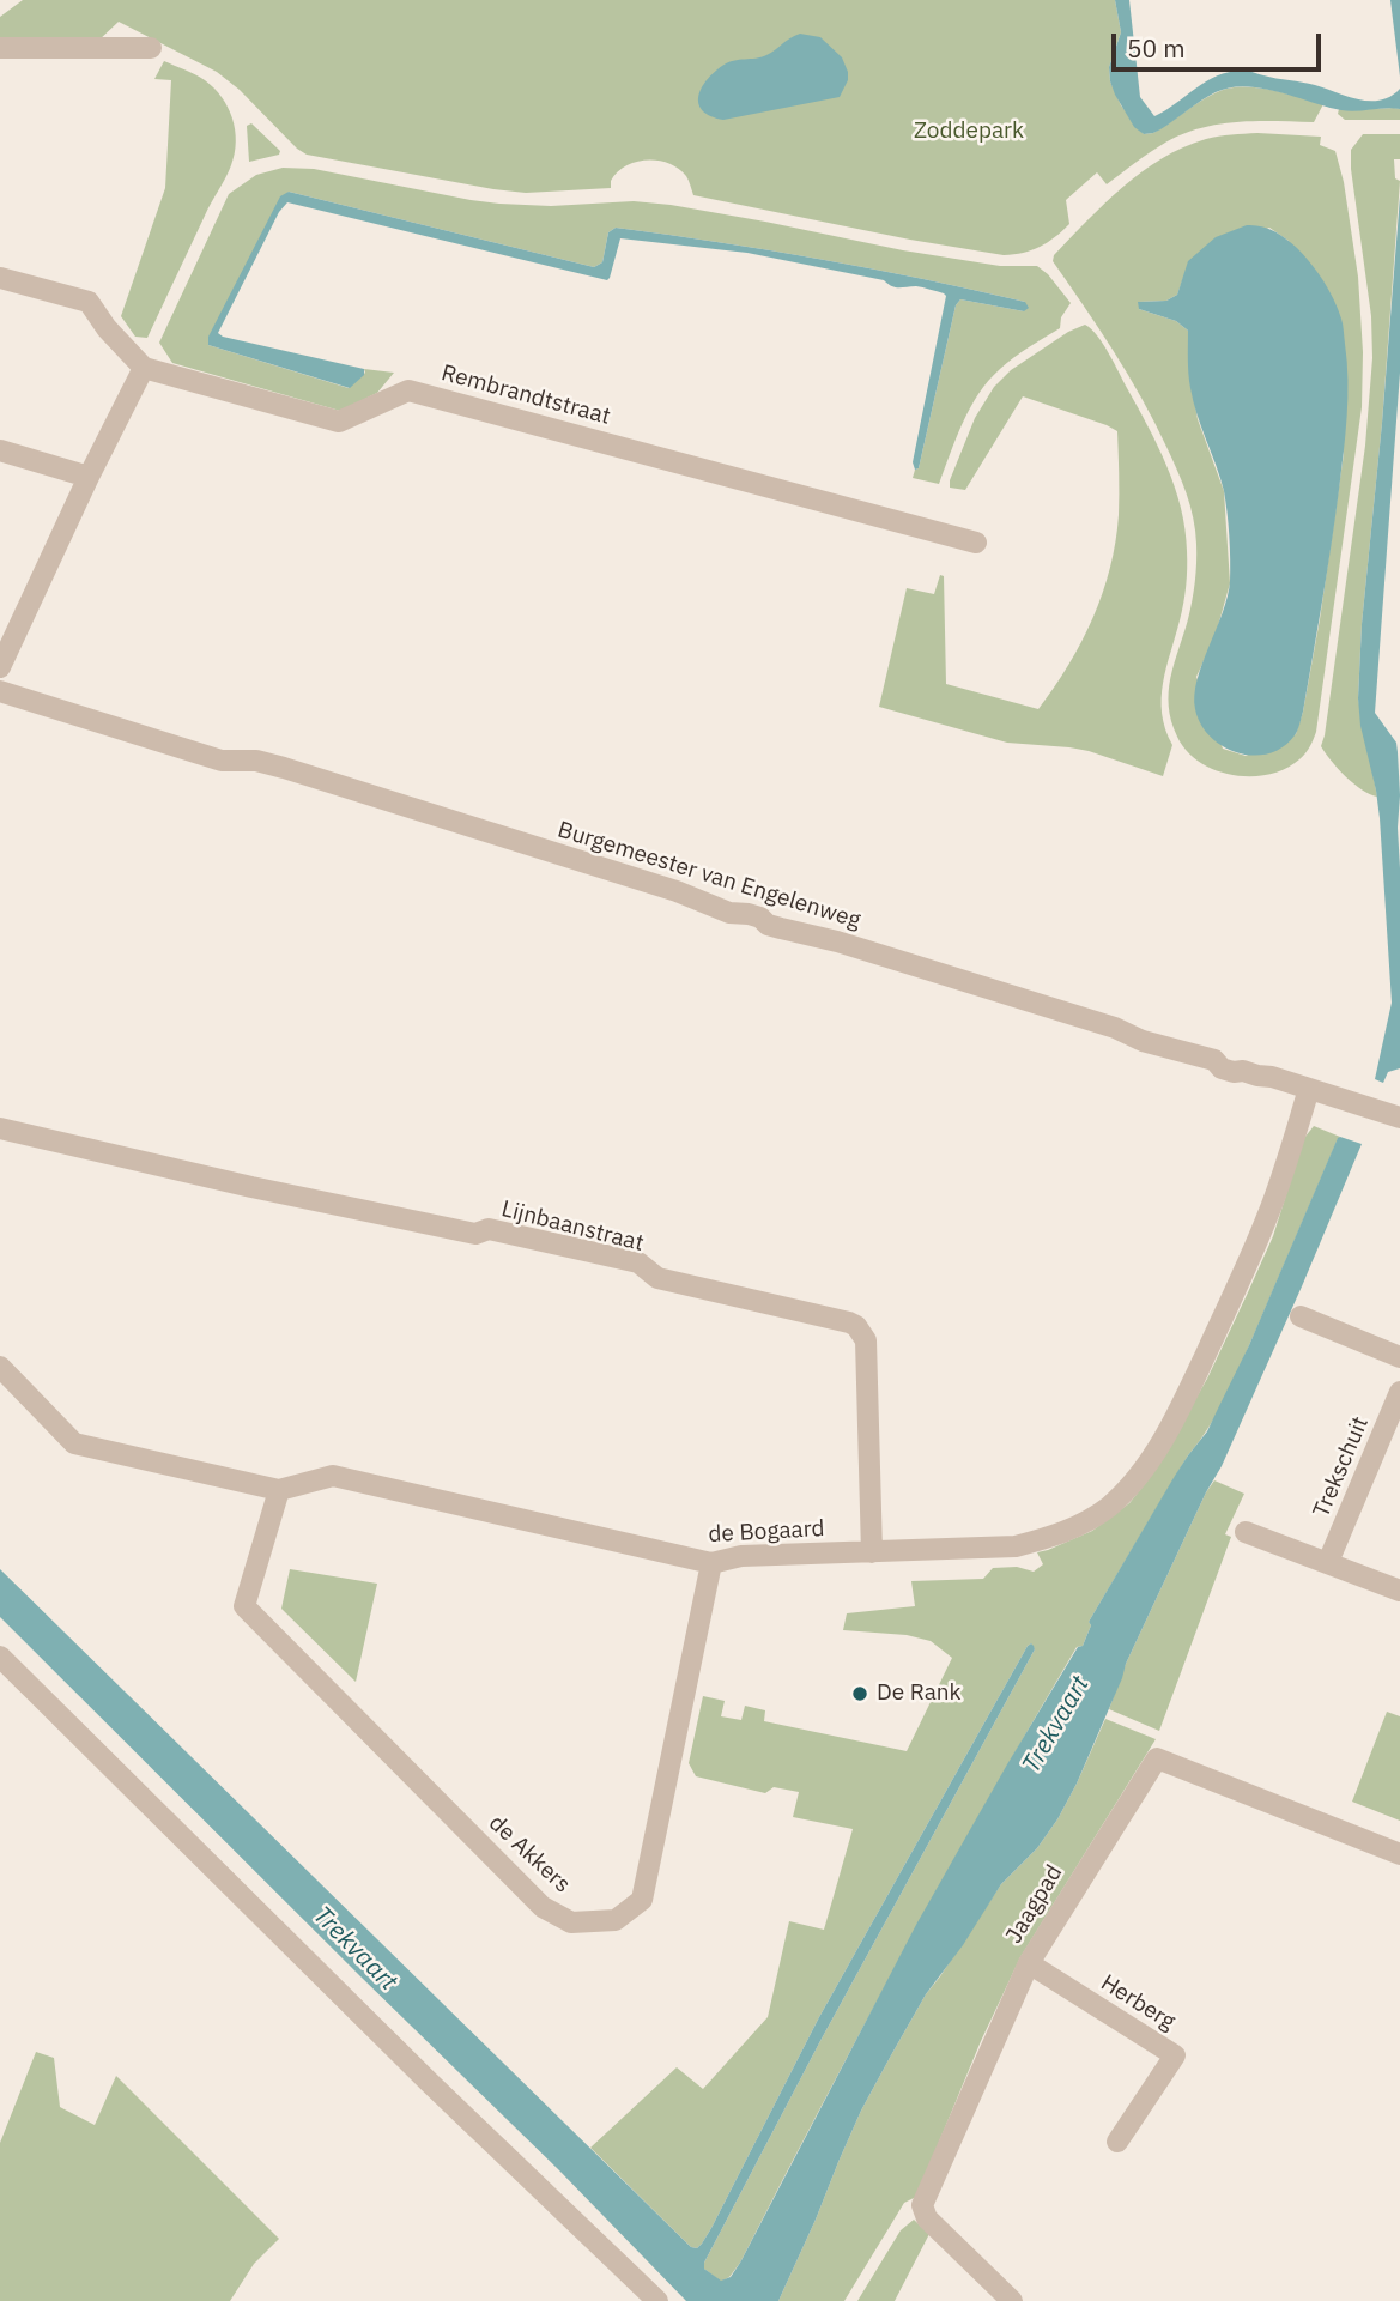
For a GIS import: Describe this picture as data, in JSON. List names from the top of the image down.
{
  "streets": {
    "street": [
      "Rembrandtstraat",
      "Burgemeester van Engelenweg",
      "Lijnbaanstraat",
      "Trekschuit",
      "de Bogaard",
      "de Akkers",
      "Jaagpad",
      "Herberg"
    ]
  },
  "crossings": [
    ["Burgemeester van Engelenweg", "de Bogaard"],
    ["Lijnbaanstraat", "de Bogaard"],
    ["de Bogaard", "de Akkers"],
    ["Jaagpad", "Herberg"]
  ],
  "water": ["Trekvaart"],
  "parks": ["Zoddepark"],
  "places": ["De Rank"],
  "scale_bar": "50 m"
}
